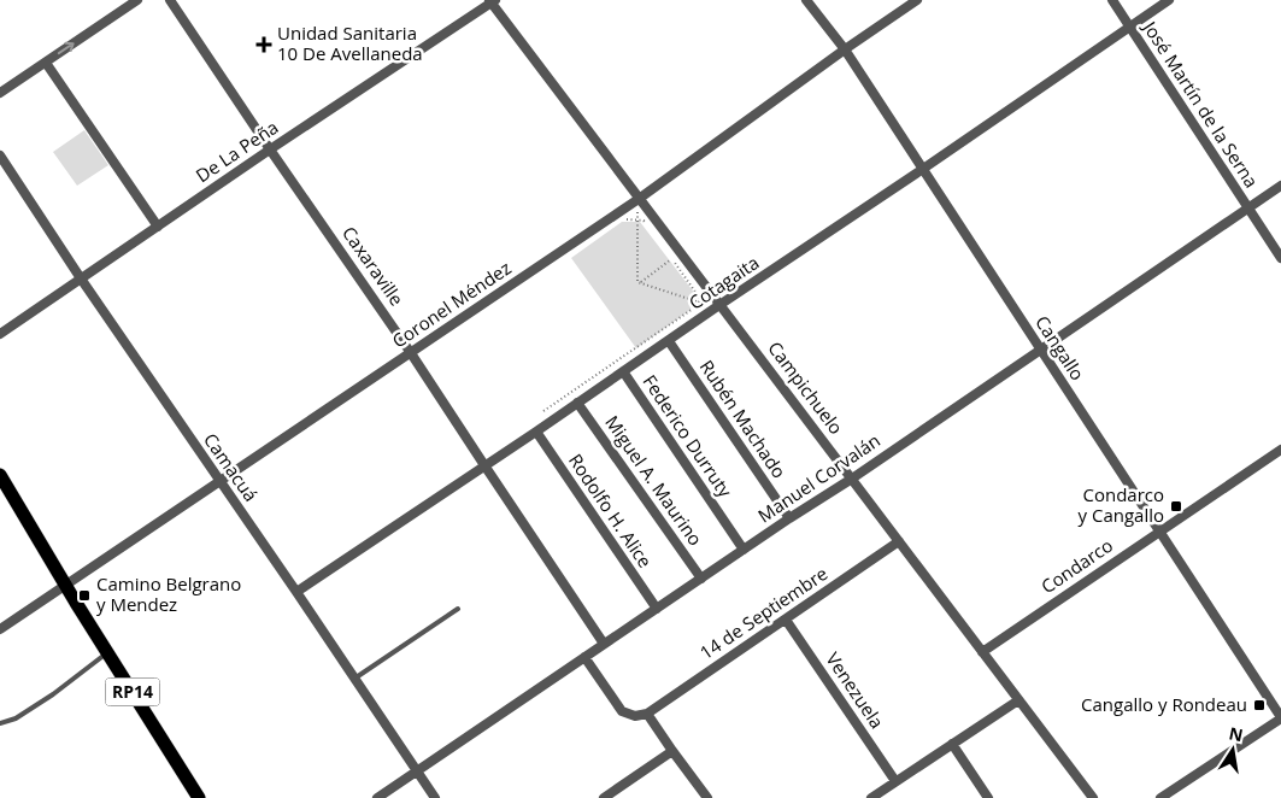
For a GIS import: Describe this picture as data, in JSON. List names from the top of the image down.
{
  "streets": {
    "main road": ["RP14"],
    "street": [
      "José Martín de la Serna",
      "De La Peña",
      "Caxaraville",
      "Cotagaita",
      "Coronel Méndez",
      "Cangallo",
      "Campichuelo",
      "Rubén Machado",
      "Federico Durruty",
      "Camacuá",
      "Manuel Corvalán",
      "Miguel A. Maurino",
      "Rodolfo H. Alice",
      "Condarco",
      "14 de Septiembre",
      "Venezuela"
    ]
  },
  "crossings": [
    ["José Martín de la Serna", "Cotagaita"],
    ["José Martín de la Serna", "Manuel Corvalán"],
    ["De La Peña", "Caxaraville"],
    ["De La Peña", "Campichuelo"],
    ["De La Peña", "Camacuá"],
    ["Caxaraville", "Cotagaita"],
    ["Caxaraville", "Coronel Méndez"],
    ["Caxaraville", "Manuel Corvalán"],
    ["Cotagaita", "Cangallo"],
    ["Cotagaita", "Campichuelo"],
    ["Cotagaita", "Rubén Machado"],
    ["Cotagaita", "Federico Durruty"],
    ["Cotagaita", "Camacuá"],
    ["Cotagaita", "Miguel A. Maurino"],
    ["Cotagaita", "Rodolfo H. Alice"],
    ["Coronel Méndez", "Cangallo"],
    ["Coronel Méndez", "Campichuelo"],
    ["Coronel Méndez", "Camacuá"],
    ["Coronel Méndez", "RP14"],
    ["Cangallo", "Manuel Corvalán"],
    ["Cangallo", "Condarco"],
    ["Campichuelo", "Manuel Corvalán"],
    ["Campichuelo", "Condarco"],
    ["Campichuelo", "14 de Septiembre"],
    ["Rubén Machado", "Manuel Corvalán"],
    ["Federico Durruty", "Manuel Corvalán"],
    ["Camacuá", "Manuel Corvalán"],
    ["Manuel Corvalán", "Miguel A. Maurino"],
    ["Manuel Corvalán", "Rodolfo H. Alice"],
    ["14 de Septiembre", "Venezuela"]
  ],
  "places": {
    "health": ["Unidad Sanitaria 10 De Avellaneda"],
    "transit": ["Condarco y Cangallo", "Camino Belgrano y Mendez", "Cangallo y Rondeau"]
  },
  "north": "top"
}
